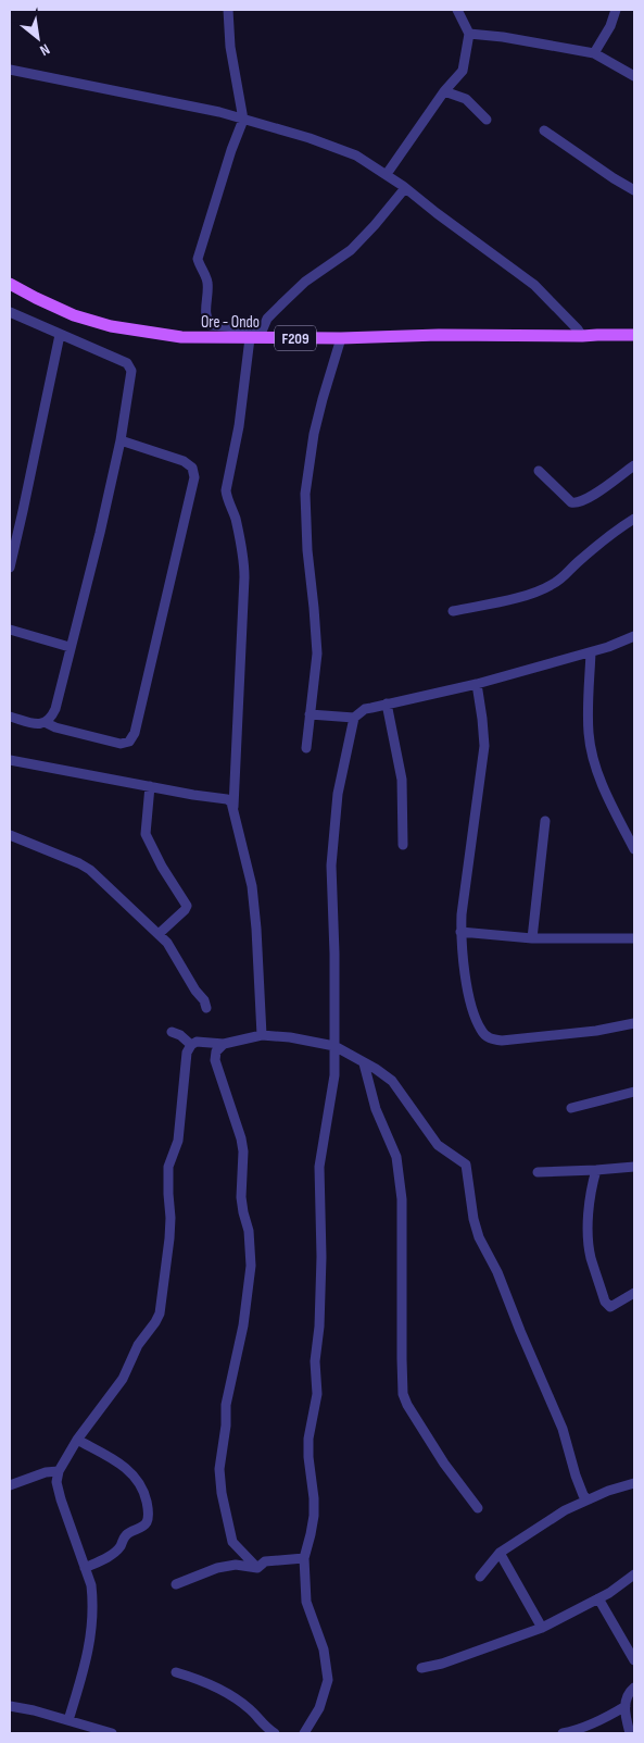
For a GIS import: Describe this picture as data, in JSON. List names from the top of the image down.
{
  "streets": {
    "main road": ["Ore - Ondo", "F209"]
  },
  "crossings": [
    ["Ore - Ondo", "F209"]
  ],
  "north": "bottom right"
}
